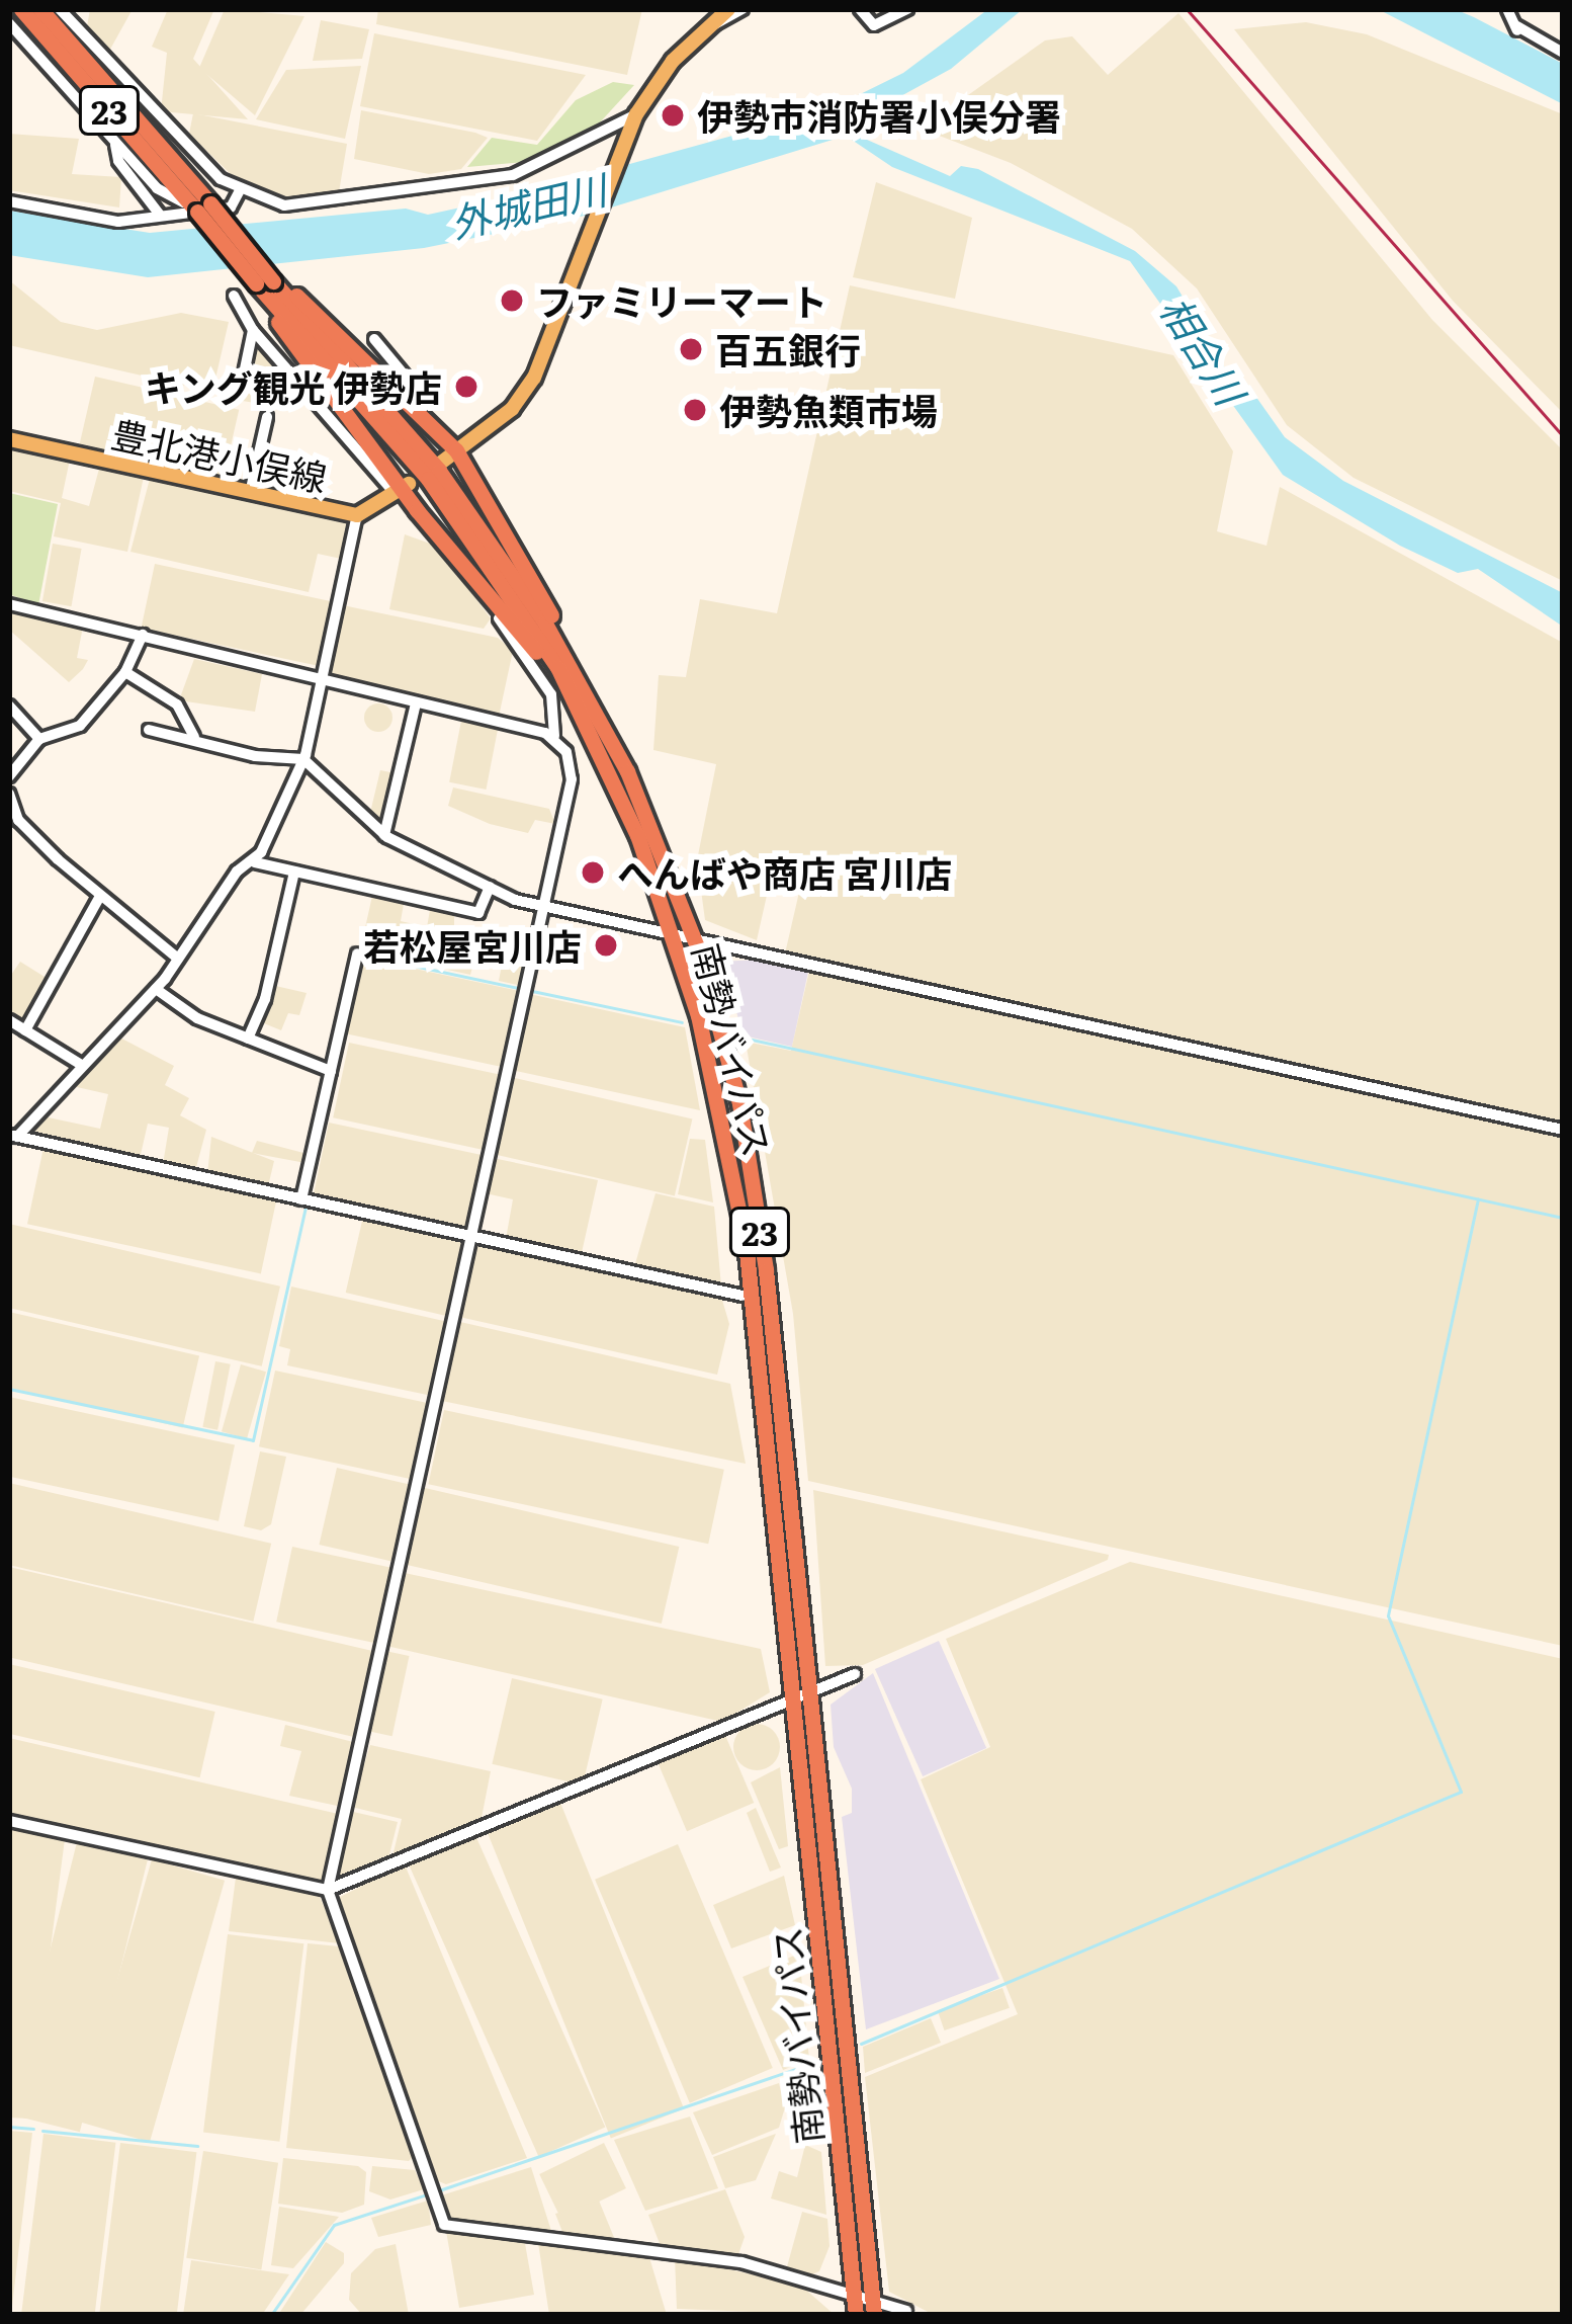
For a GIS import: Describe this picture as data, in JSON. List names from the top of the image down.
{
  "streets": {
    "highway": ["23", "南勢バイパス"],
    "main road": ["豊北港小俣線"]
  },
  "water": ["外城田川", "相合川"],
  "places": [
    "伊勢市消防署小俣分署",
    "ファミリーマート",
    "百五銀行",
    "キング観光 伊勢店",
    "伊勢魚類市場",
    "へんばや商店 宮川店",
    "若松屋宮川店"
  ]
}
